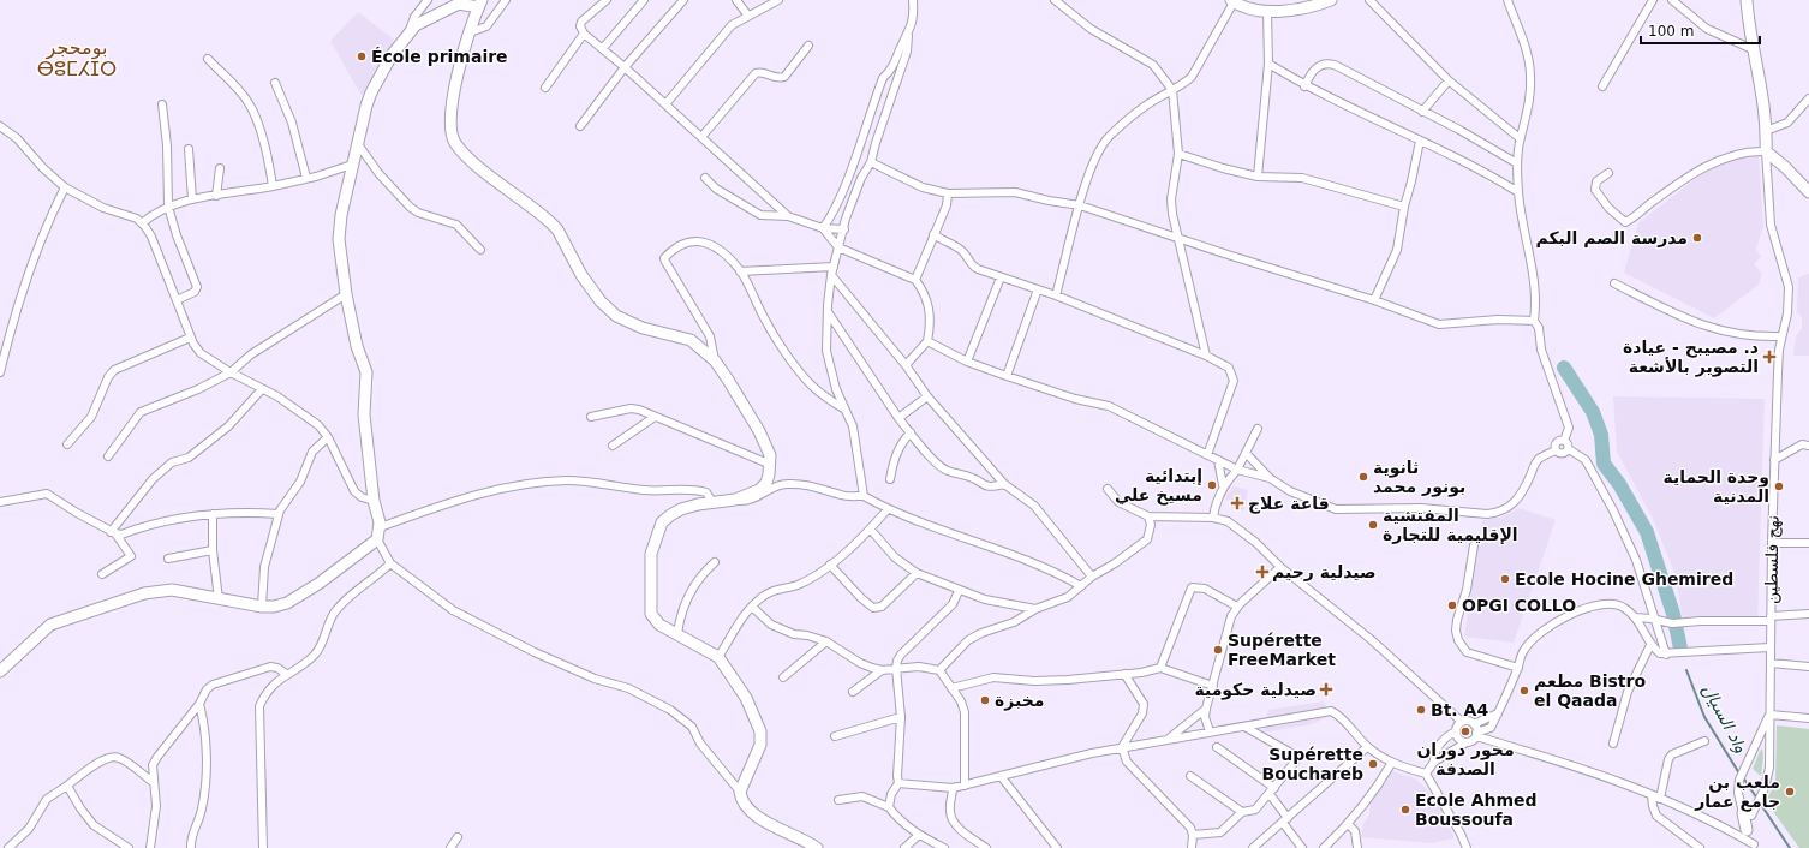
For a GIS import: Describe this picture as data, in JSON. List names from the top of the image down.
{
  "streets": {
    "street": ["نهج فلسطين"]
  },
  "districts": ["بومحجر ⴱⵓⵎⵃⵊⵔ"],
  "water": ["واد السيال"],
  "places": {
    "other": [
      "École primaire",
      "مدرسة الصم البكم",
      "ثانوية بونور محمد",
      "إبتدائية مسيخ علي",
      "وحدة الحماية المدنية",
      "المفتشية الإقليمية للتجارة",
      "Ecole Hocine Ghemired",
      "OPGI COLLO",
      "Supérette FreeMarket",
      "مطعم Bistro el Qaada",
      "مخبزة",
      "Bt. A4",
      "محور دوران الصدفة",
      "Supérette Bouchareb",
      "ملعب بن جامع عمار",
      "Ecole Ahmed Boussoufa"
    ],
    "health": [
      "د. مصيبح - عيادة التصوير بالأشعة",
      "قاعة علاج",
      "صيدلية رحيم",
      "صيدلية حكومية"
    ]
  },
  "scale_bar": "100 m"
}
